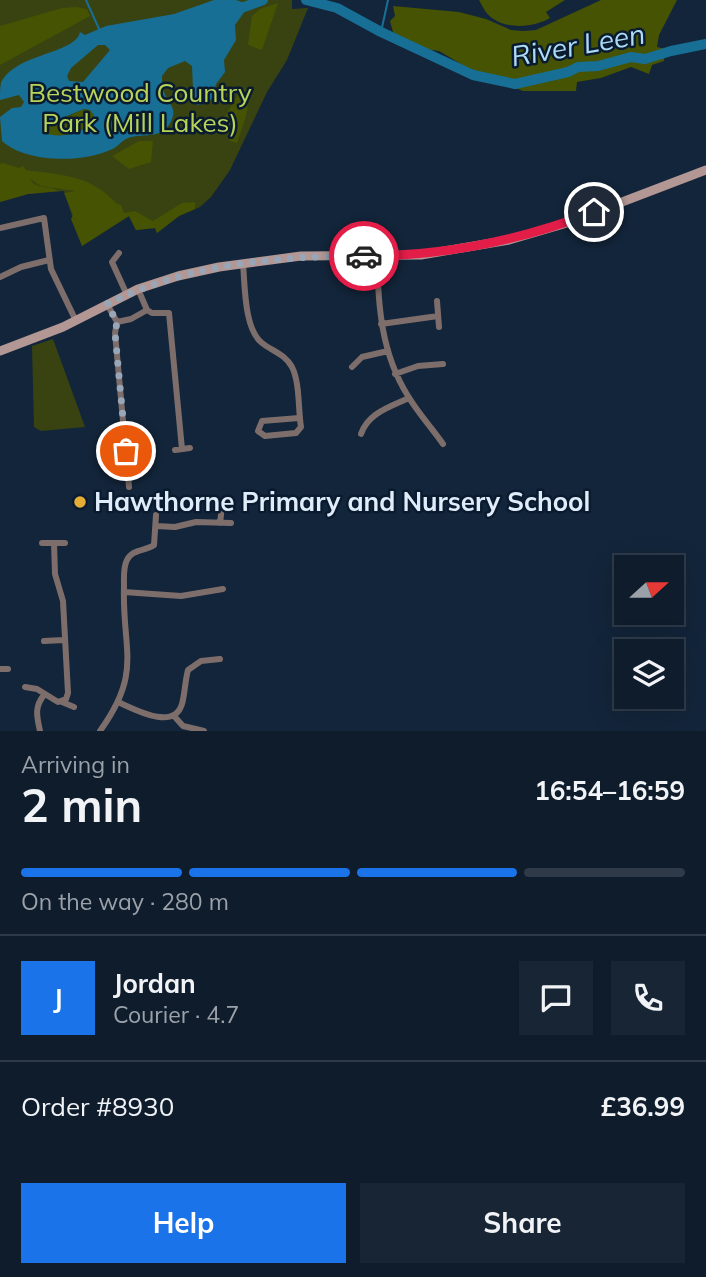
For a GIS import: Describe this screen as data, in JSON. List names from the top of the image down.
{
  "water": ["River Leen"],
  "parks": ["Bestwood Country Park (Mill Lakes)"],
  "places": ["Hawthorne Primary and Nursery School"],
  "north": "right",
  "page": {
    "heading": ["2 min", "Arriving in", "16:54–16:59"],
    "panel": [
      "Jordan",
      "Courier · 4.7",
      "Order #8930",
      "£36.99"
    ],
    "bar": "On the way · 280 m",
    "round": "J",
    "buttons": ["Help", "Share"]
  }
}
